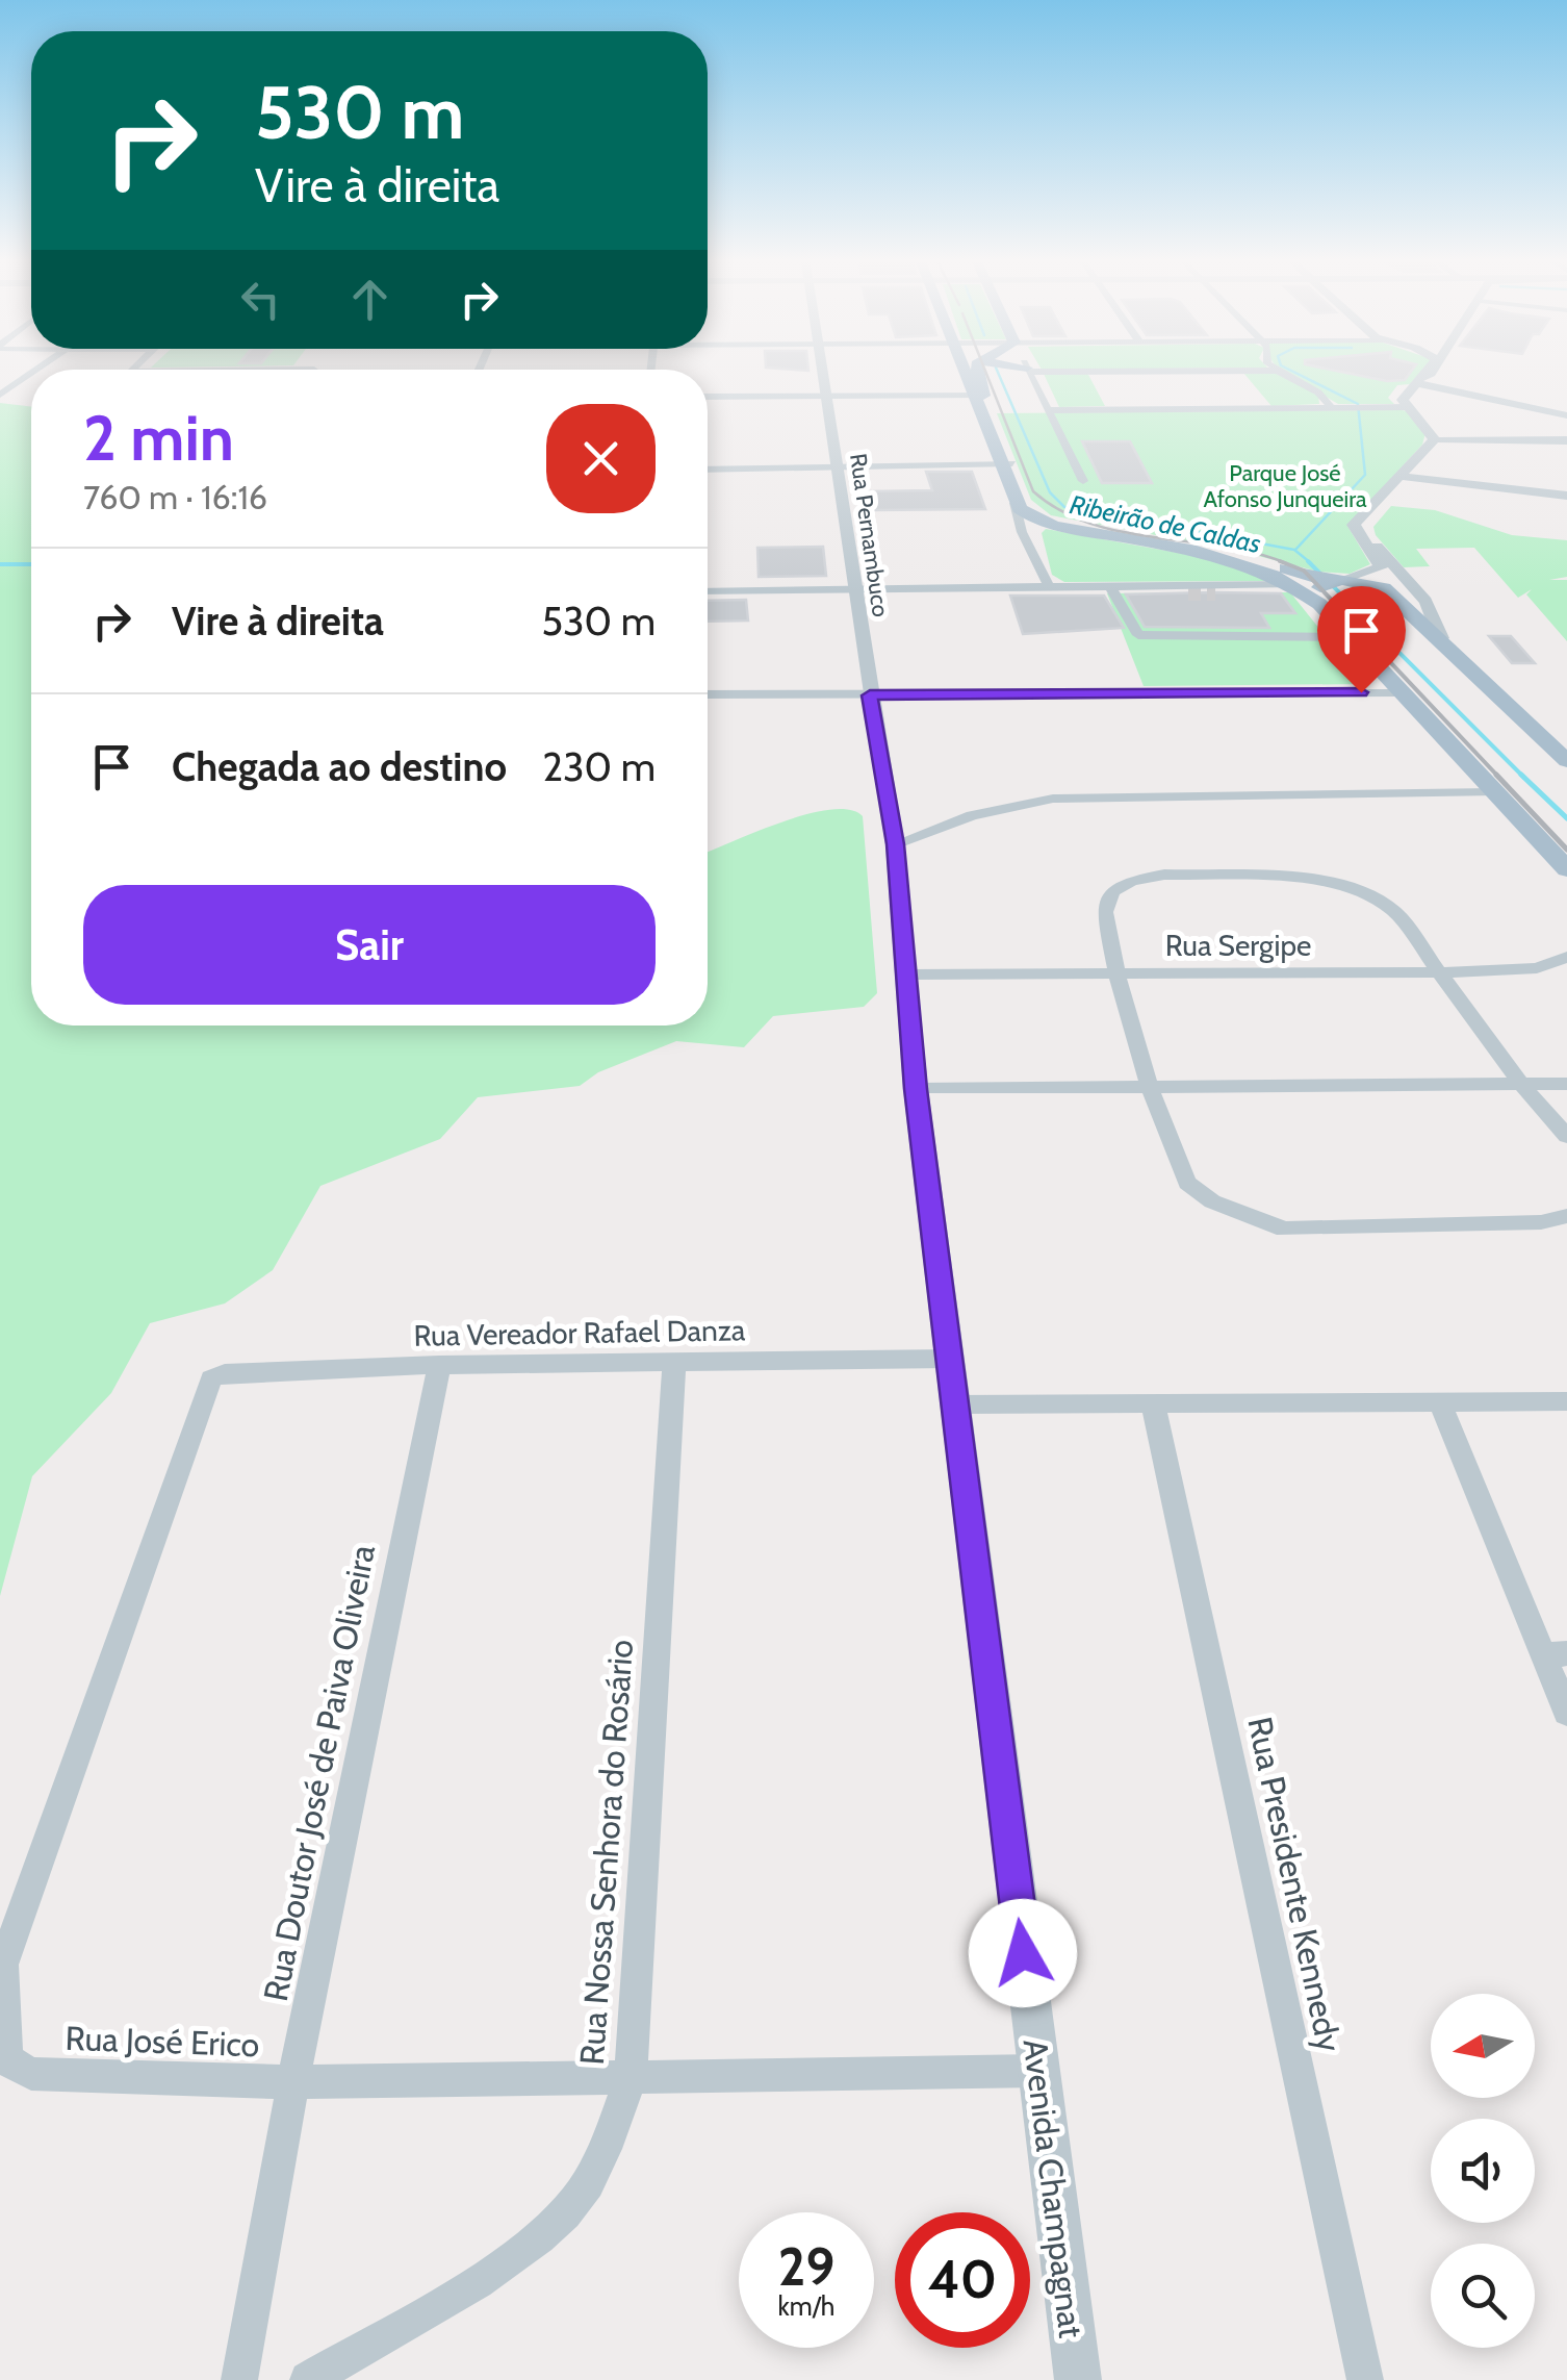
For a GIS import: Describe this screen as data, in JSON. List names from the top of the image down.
{
  "streets": {
    "street": [
      "Rua Pernambuco",
      "Rua Sergipe",
      "Rua Vereador Rafael Danza",
      "Rua Doutor José de Paiva Oliveira",
      "Rua Nossa Senhora do Rosário",
      "Rua Presidente Kennedy",
      "Rua José Erico",
      "Avenida Champagnat"
    ]
  },
  "crossings": [
    ["Rua Pernambuco", "Avenida Champagnat"],
    ["Rua Sergipe", "Avenida Champagnat"],
    ["Rua Vereador Rafael Danza", "Rua Doutor José de Paiva Oliveira"],
    ["Rua Vereador Rafael Danza", "Rua Nossa Senhora do Rosário"],
    ["Rua Vereador Rafael Danza", "Rua José Erico"],
    ["Rua Vereador Rafael Danza", "Avenida Champagnat"],
    ["Rua Doutor José de Paiva Oliveira", "Rua José Erico"],
    ["Rua Nossa Senhora do Rosário", "Rua José Erico"],
    ["Rua José Erico", "Avenida Champagnat"]
  ],
  "water": ["Ribeirão de Caldas"],
  "parks": ["Parque José Afonso Junqueira"],
  "north": "left",
  "page": {
    "turn": ["530 m", "Vire à direita"],
    "heading": ["2 min", "760 m · 16:16"],
    "list": [
      {
        "name": "Vire à direita",
        "value": "530 m"
      },
      {
        "name": "Chegada ao destino",
        "value": "230 m"
      }
    ],
    "buttons": "Sair",
    "speed": "29 km/h",
    "limit": "40"
  }
}
